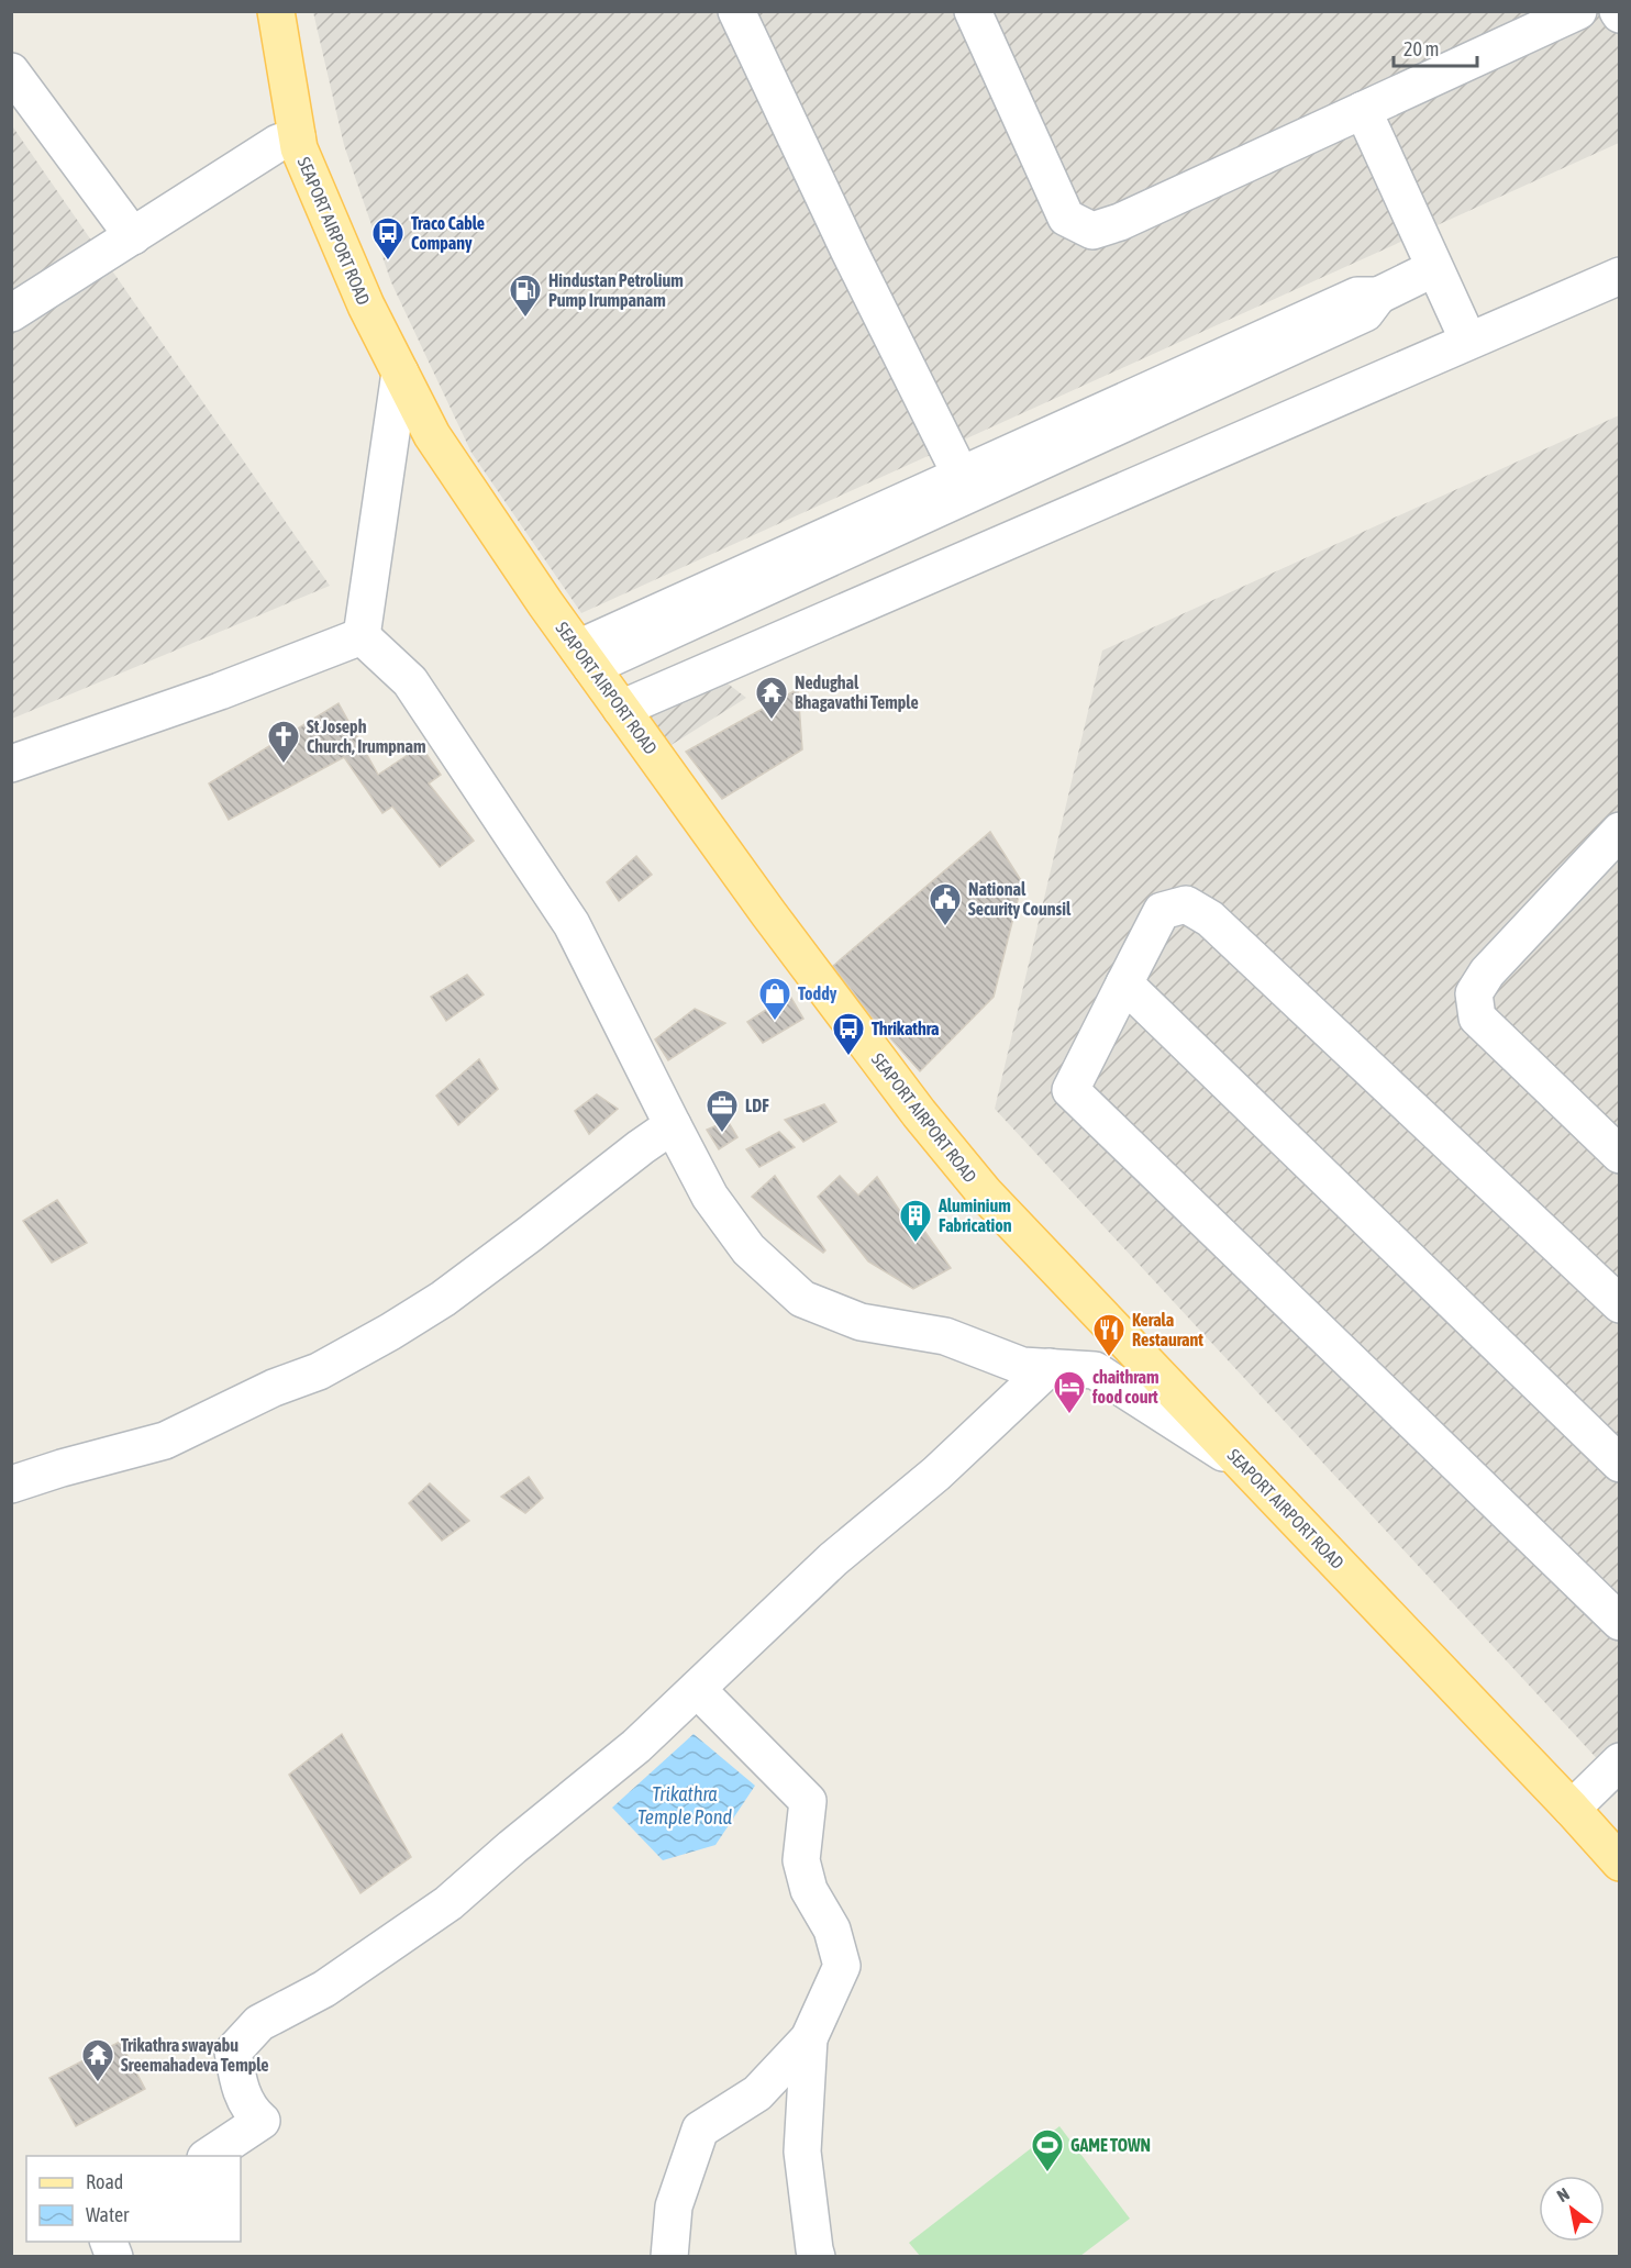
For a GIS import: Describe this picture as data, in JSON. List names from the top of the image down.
{
  "streets": {
    "main road": ["SEAPORT AIRPORT ROAD"]
  },
  "water": ["Trikathra Temple Pond"],
  "places": {
    "bus stop": ["Traco Cable Company", "Thrikathra"],
    "fuel station": ["Hindustan Petrolium Pump Irumpanam"],
    "temple": ["Nedughal Bhagavathi Temple", "Trikathra swayabu Sreemahadeva Temple"],
    "church": ["St Joseph Church, Irumpnam"],
    "public building": ["National Security Counsil"],
    "shop": ["Toddy"],
    "office": ["LDF"],
    "building": ["Aluminium Fabrication"],
    "restaurant": ["Kerala Restaurant"],
    "hotel": ["chaithram food court"],
    "sports": ["GAME TOWN"]
  },
  "legend": ["Road", "Water"],
  "scale_bar": "20 m",
  "north": "top left"
}
